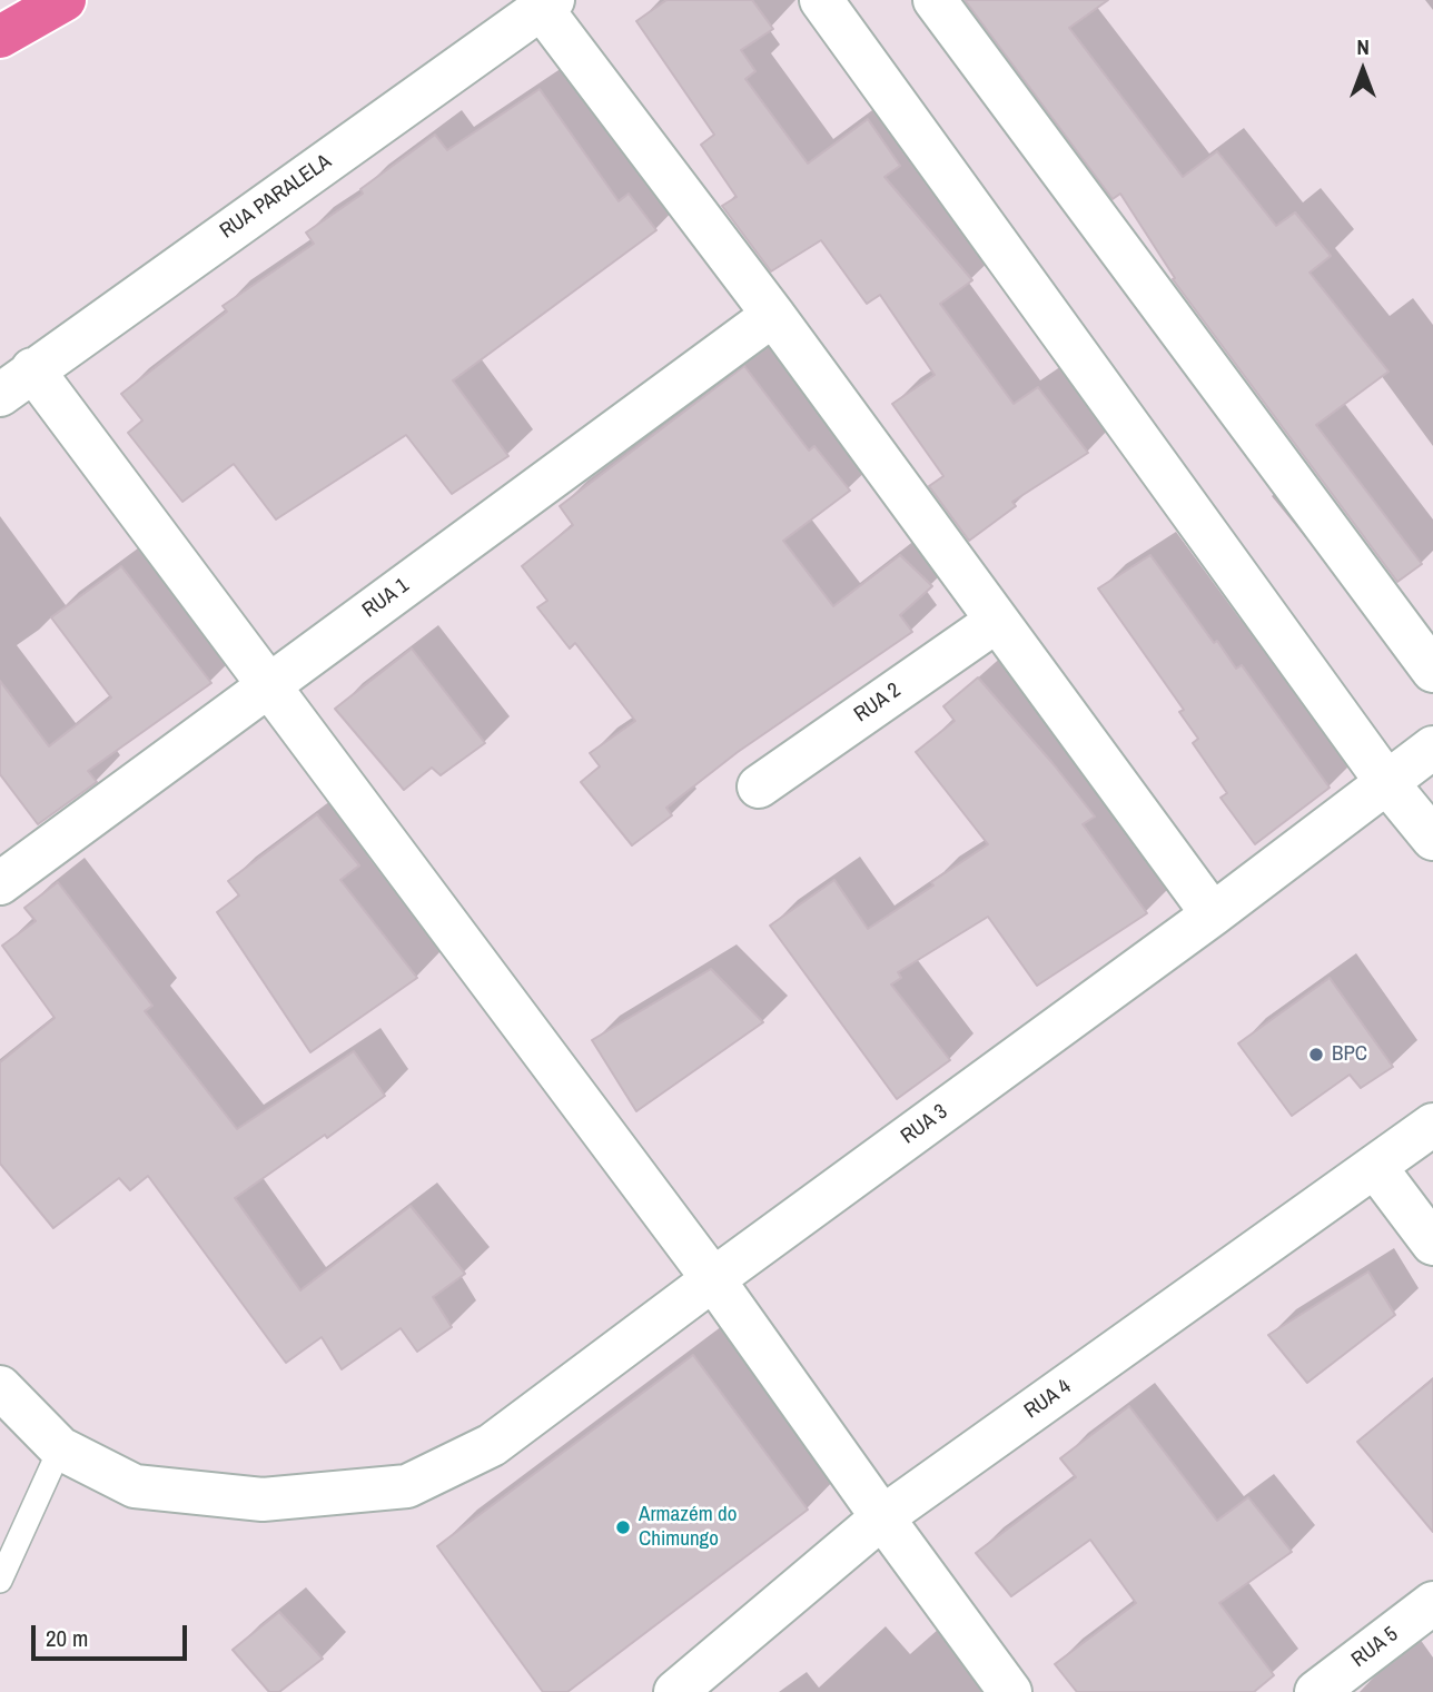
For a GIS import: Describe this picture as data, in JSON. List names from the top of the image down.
{
  "streets": {
    "street": [
      "RUA PARALELA",
      "RUA 1",
      "RUA 2",
      "RUA 3",
      "RUA 4",
      "RUA 5"
    ]
  },
  "places": ["BPC", "Armazém do Chimungo"],
  "scale_bar": "20 m",
  "north": "top"
}
